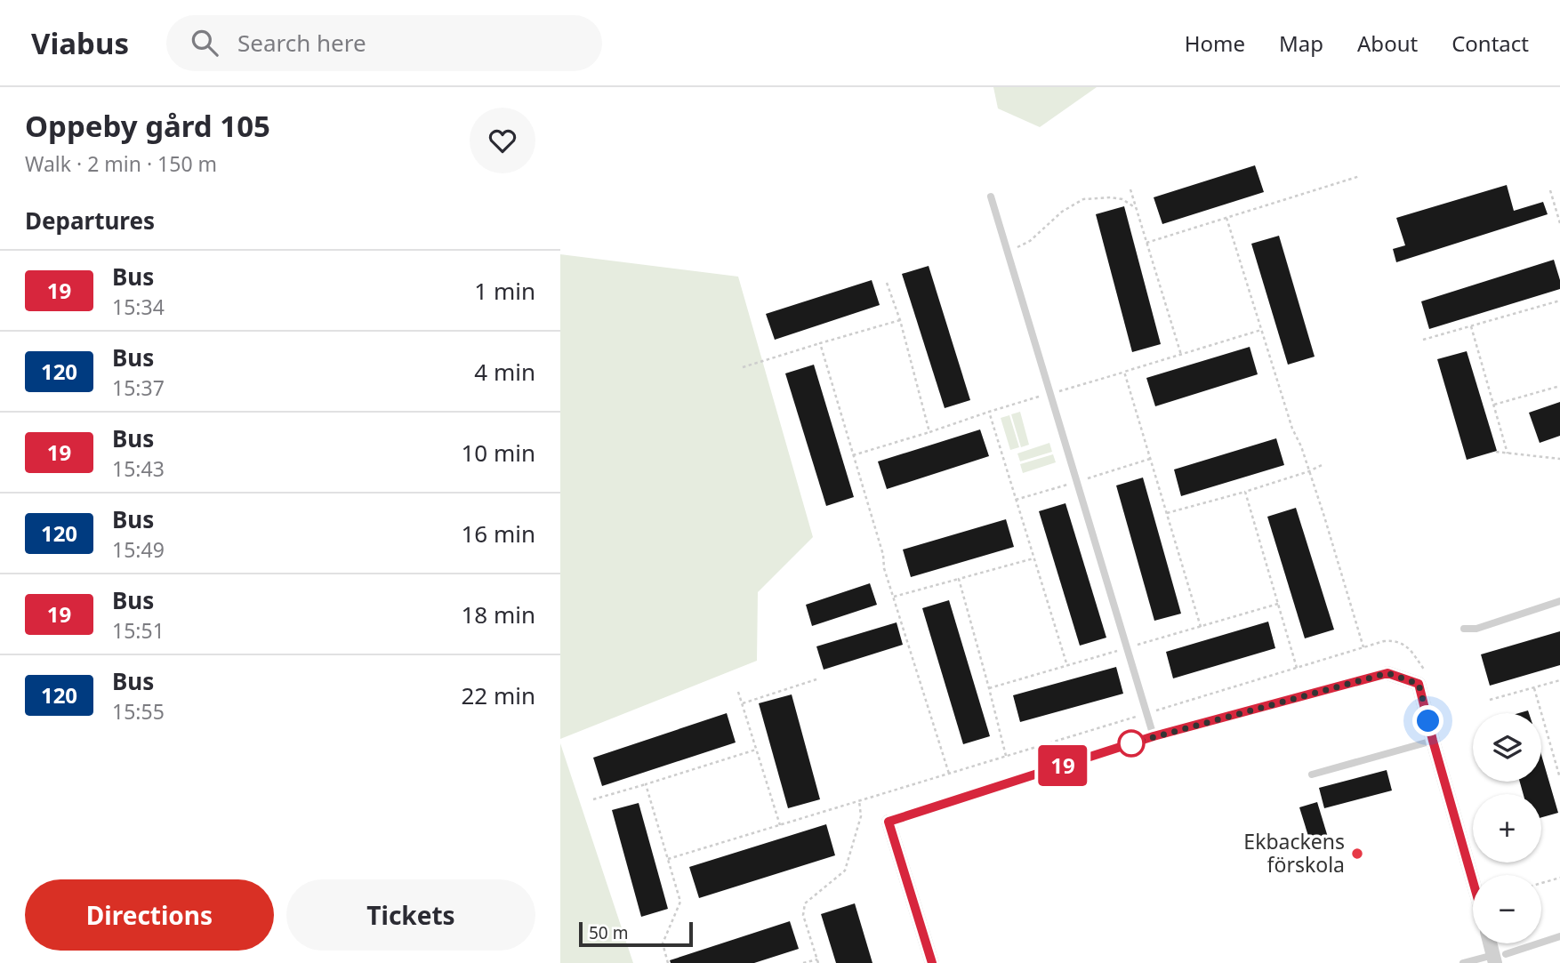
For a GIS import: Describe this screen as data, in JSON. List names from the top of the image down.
{
  "places": ["Ekbackens förskola"],
  "lines": ["bus line 19"],
  "scale_bar": "50 m",
  "page": {
    "header": "Viabus",
    "search": "Search here",
    "nav": [
      "Home",
      "Map",
      "About",
      "Contact"
    ],
    "heading": [
      ["Oppeby gård 105", "Walk · 2 min · 150 m"],
      "Departures"
    ],
    "on_map": "19",
    "list": [
      {
        "mark": "19",
        "name": "Bus",
        "note": "15:34",
        "value": "1 min"
      },
      {
        "mark": "120",
        "name": "Bus",
        "note": "15:37",
        "value": "4 min"
      },
      {
        "mark": "19",
        "name": "Bus",
        "note": "15:43",
        "value": "10 min"
      },
      {
        "mark": "120",
        "name": "Bus",
        "note": "15:49",
        "value": "16 min"
      },
      {
        "mark": "19",
        "name": "Bus",
        "note": "15:51",
        "value": "18 min"
      },
      {
        "mark": "120",
        "name": "Bus",
        "note": "15:55",
        "value": "22 min"
      }
    ],
    "map_buttons": ["+", "−"],
    "buttons": ["Directions", "Tickets"],
    "scale": "50 m"
  }
}
